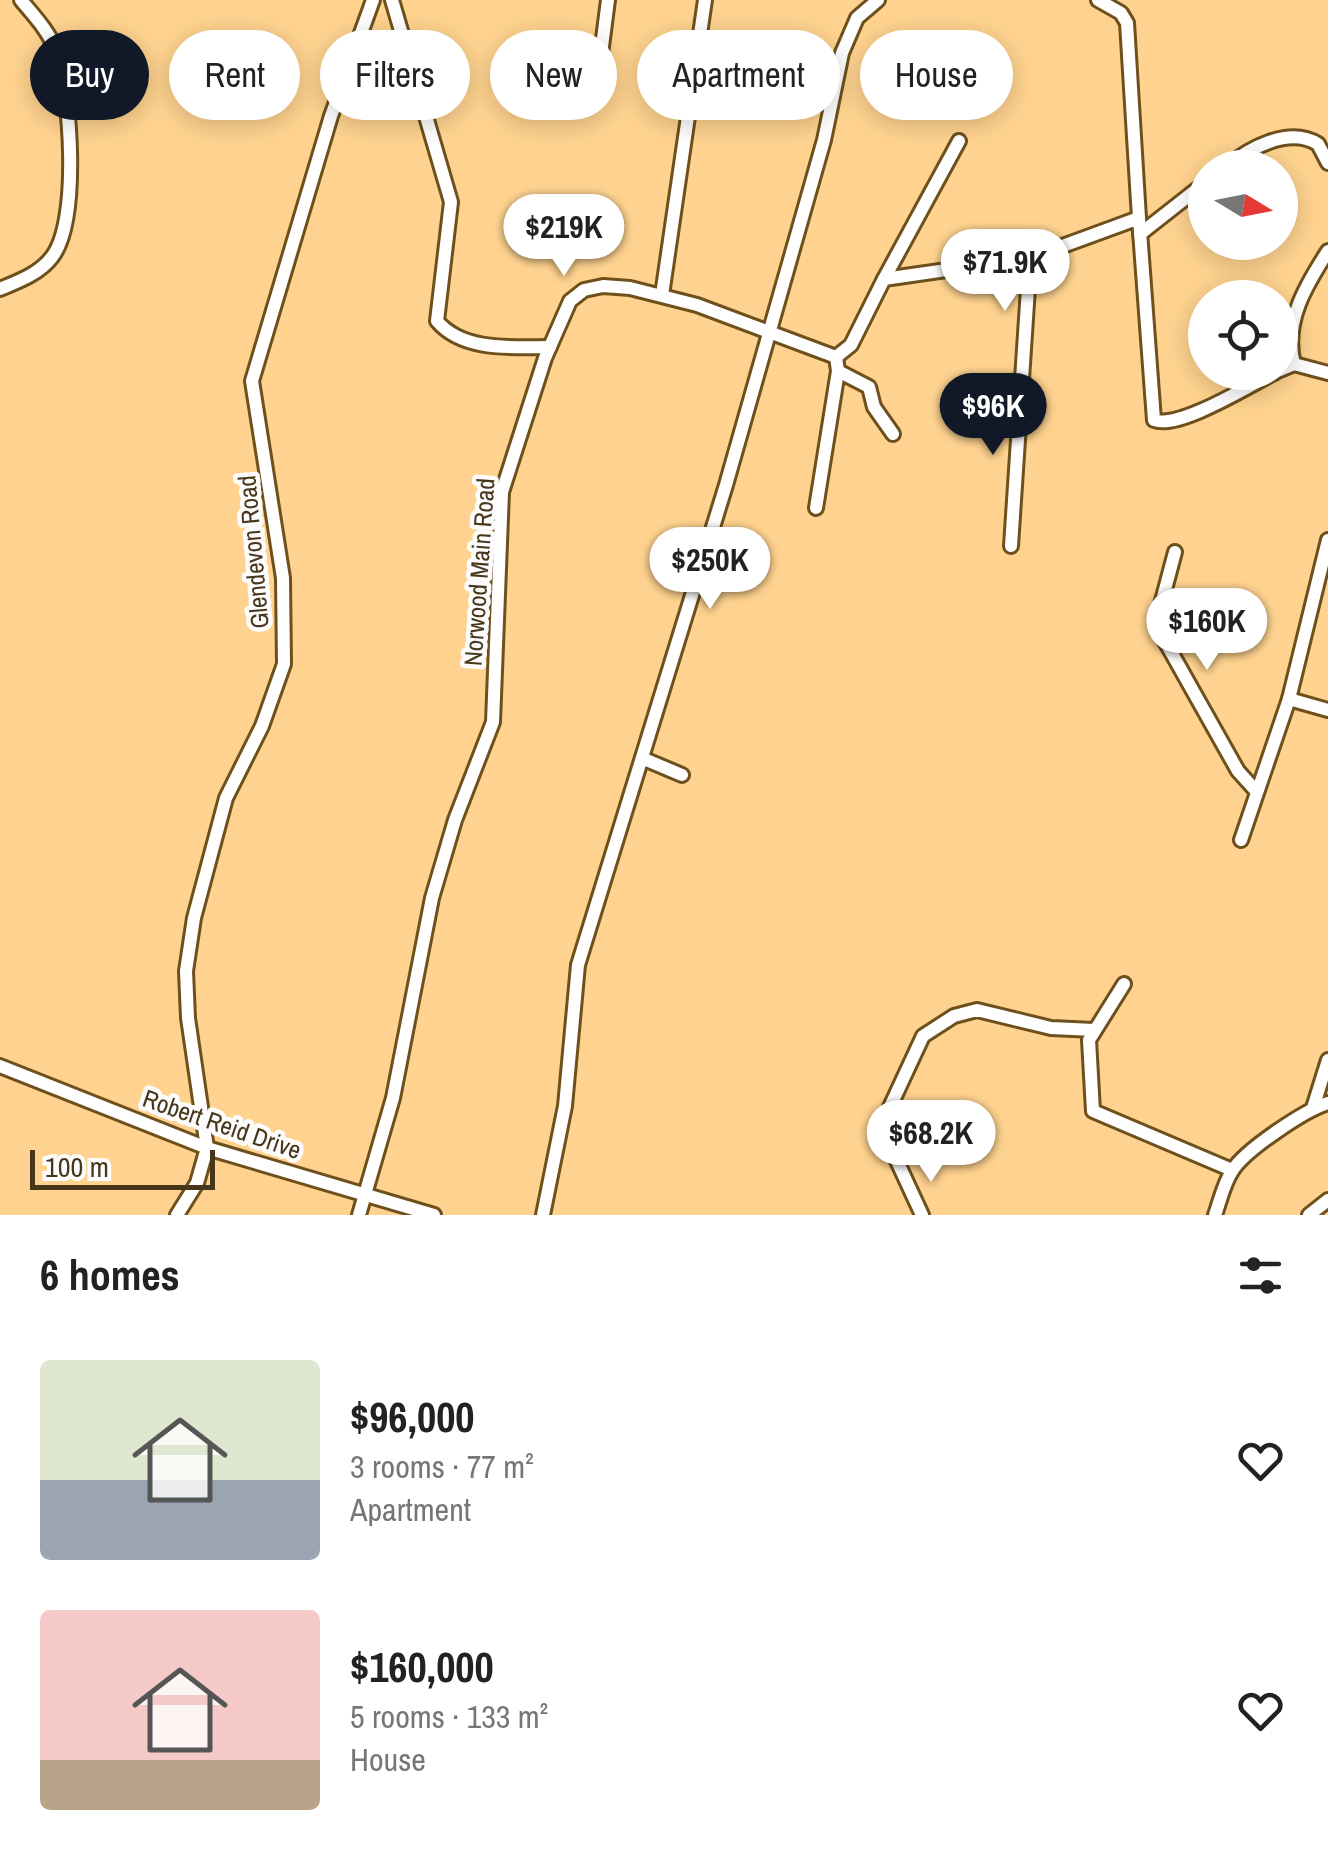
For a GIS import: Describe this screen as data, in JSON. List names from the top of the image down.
{
  "streets": {
    "street": ["Glendevon Road", "Norwood Main Road", "Robert Reid Drive"]
  },
  "crossings": [
    ["Glendevon Road", "Robert Reid Drive"],
    ["Norwood Main Road", "Robert Reid Drive"]
  ],
  "scale_bar": "100 m",
  "north": "right",
  "page": {
    "chip": [
      "Buy",
      "Rent",
      "Filters",
      "New",
      "Apartment",
      "House"
    ],
    "price": [
      "$219K",
      "$71.9K",
      "$96K",
      "$250K",
      "$160K",
      "$68.2K"
    ],
    "scale": "100 m",
    "heading": "6 homes",
    "list": [
      {
        "name": "$96,000",
        "note": "3 rooms · 77 m² · Apartment"
      },
      {
        "name": "$160,000",
        "note": "5 rooms · 133 m² · House"
      }
    ]
  }
}
